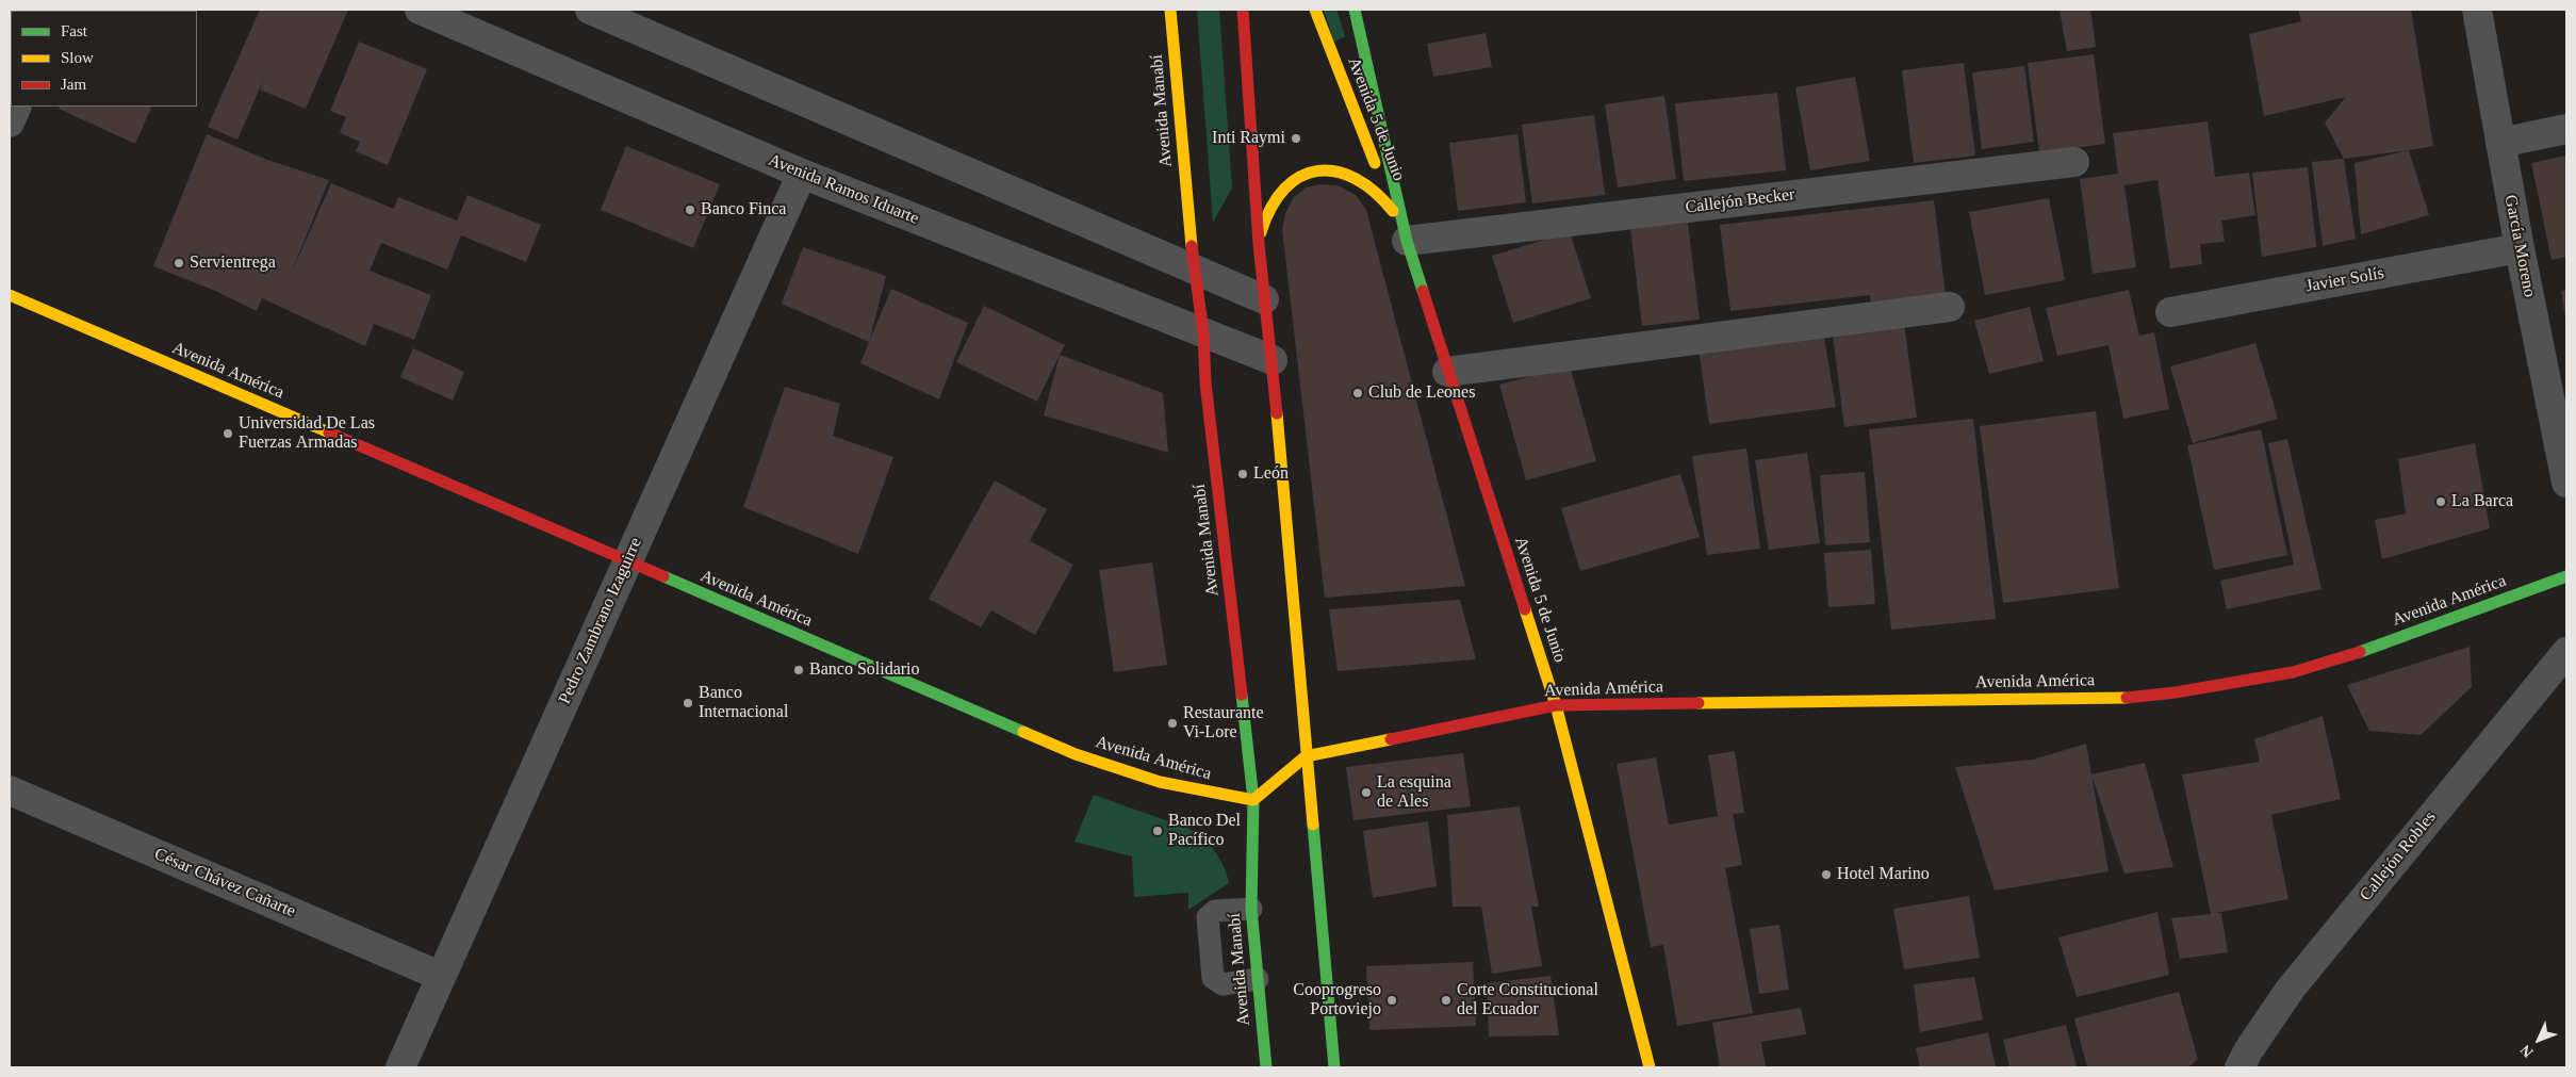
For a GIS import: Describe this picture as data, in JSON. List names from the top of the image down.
{
  "streets": {
    "street": [
      "Avenida Manabí",
      "Avenida 5 de Junio",
      "Avenida Ramos Iduarte",
      "Callejón Becker",
      "García Moreno",
      "Javier Solís",
      "Avenida América",
      "Pedro Zambrano Izaguirre",
      "Callejón Robles",
      "César Chávez Cañarte"
    ]
  },
  "crossings": [
    ["Avenida Manabí", "Avenida Ramos Iduarte"],
    ["Avenida Manabí", "Avenida América"],
    ["Avenida 5 de Junio", "Callejón Becker"],
    ["Avenida 5 de Junio", "Avenida América"],
    ["Avenida Ramos Iduarte", "Pedro Zambrano Izaguirre"],
    ["García Moreno", "Javier Solís"],
    ["Avenida América", "Pedro Zambrano Izaguirre"],
    ["Pedro Zambrano Izaguirre", "César Chávez Cañarte"]
  ],
  "places": [
    "Inti Raymi",
    "Banco Finca",
    "Servientrega",
    "Club de Leones",
    "Universidad De Las Fuerzas Armadas",
    "León",
    "La Barca",
    "Banco Solidario",
    "Banco Internacional",
    "Restaurante Vi-Lore",
    "La esquina de Ales",
    "Banco Del Pacífico",
    "Hotel Marino",
    "Cooprogreso Portoviejo",
    "Corte Constitucional del Ecuador"
  ],
  "legend": ["Fast", "Slow", "Jam"],
  "north": "bottom left"
}
